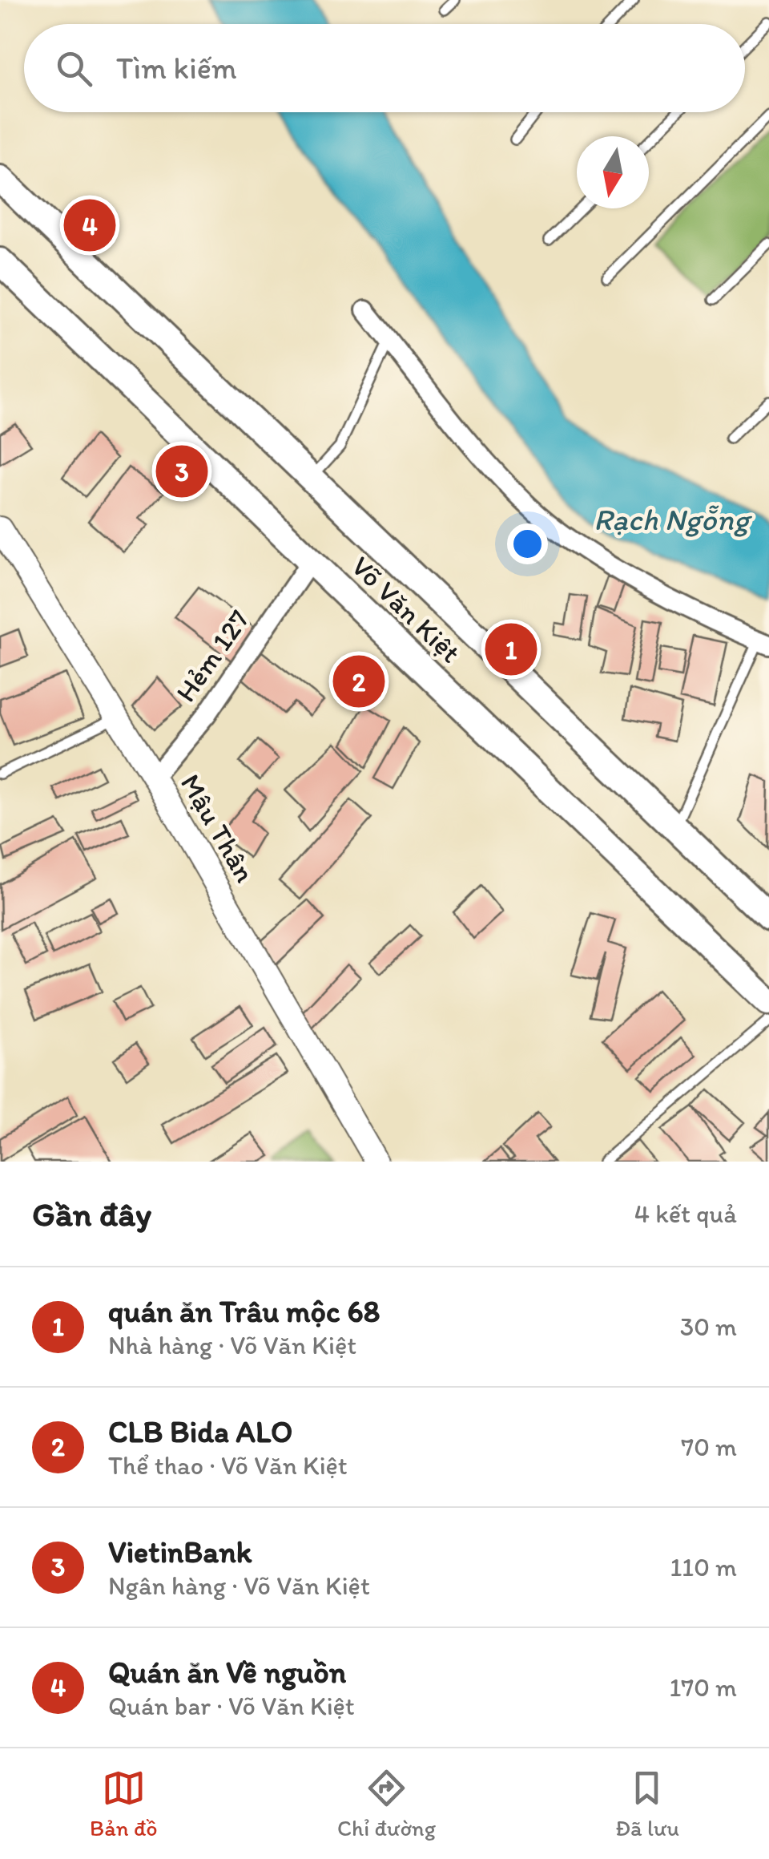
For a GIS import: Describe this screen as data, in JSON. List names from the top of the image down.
{
  "streets": {
    "main road": ["Võ Văn Kiệt"],
    "street": ["Hẻm 127", "Mậu Thân"]
  },
  "crossings": [
    ["Võ Văn Kiệt", "Hẻm 127"],
    ["Hẻm 127", "Mậu Thân"]
  ],
  "water": ["Rạch Ngỗng"],
  "north": "bottom",
  "page": {
    "search": "Tìm kiếm",
    "pins": [
      "4",
      "3",
      "1",
      "2"
    ],
    "heading": ["Gần đây", "4 kết quả"],
    "list": [
      {
        "mark": "1",
        "name": "quán ăn Trâu mộc 68",
        "note": "Nhà hàng · Võ Văn Kiệt",
        "value": "30 m"
      },
      {
        "mark": "2",
        "name": "CLB Bida ALO",
        "note": "Thể thao · Võ Văn Kiệt",
        "value": "70 m"
      },
      {
        "mark": "3",
        "name": "VietinBank",
        "note": "Ngân hàng · Võ Văn Kiệt",
        "value": "110 m"
      },
      {
        "mark": "4",
        "name": "Quán ăn Về nguồn",
        "note": "Quán bar · Võ Văn Kiệt",
        "value": "170 m"
      }
    ],
    "nav": ["Bản đồ", "Chỉ đường", "Đã lưu"]
  }
}
